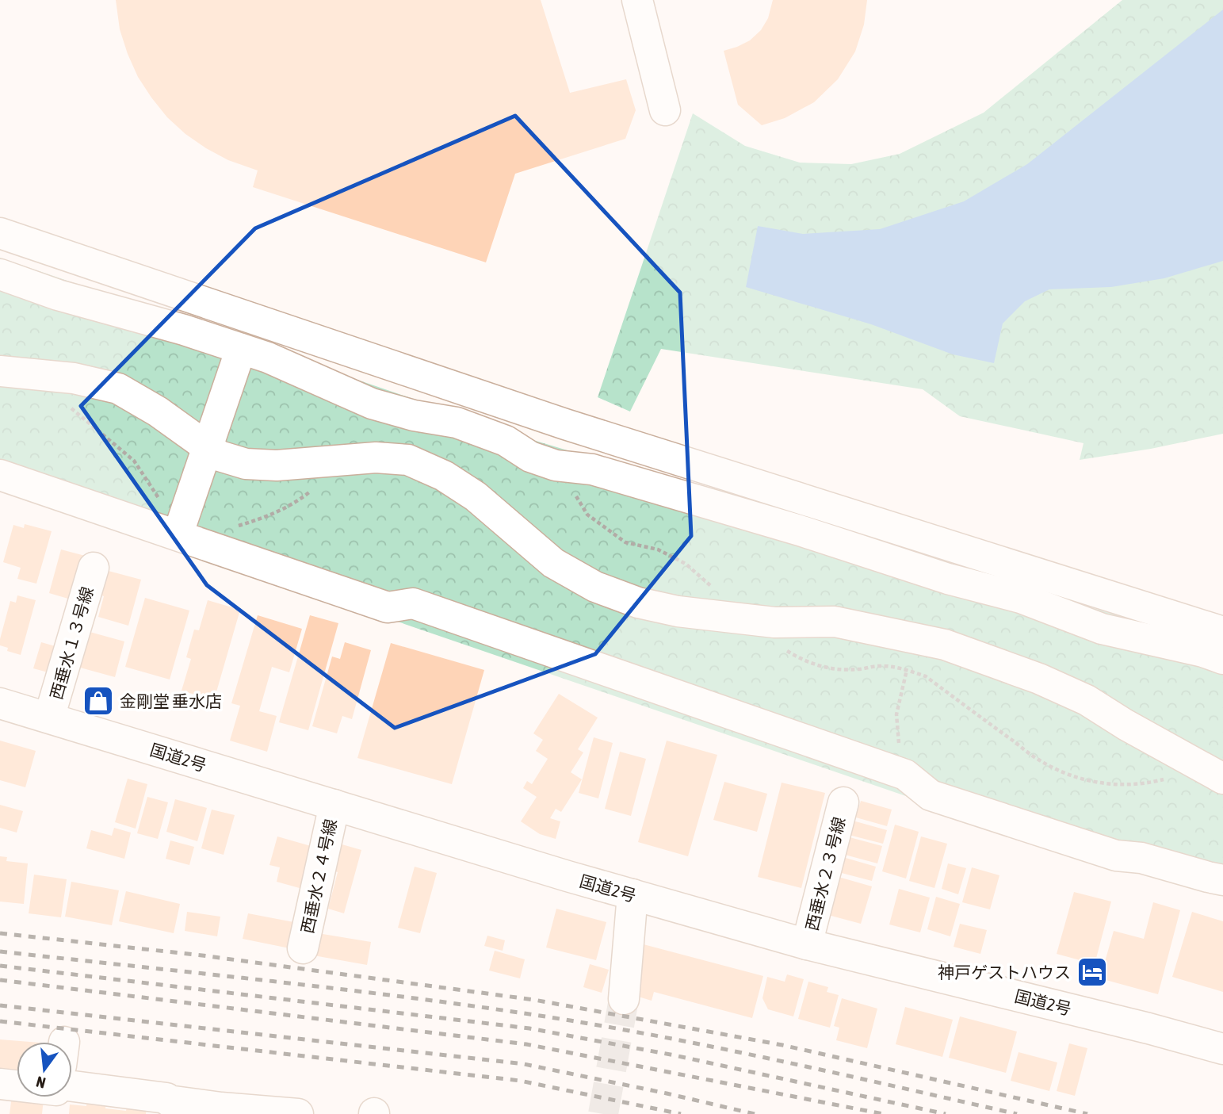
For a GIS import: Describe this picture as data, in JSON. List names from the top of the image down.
{
  "streets": {
    "main road": [
      "西垂水１３号線",
      "国道2号",
      "西垂水２３号線",
      "西垂水２４号線"
    ]
  },
  "crossings": [
    ["西垂水１３号線", "国道2号"],
    ["国道2号", "西垂水２３号線"],
    ["国道2号", "西垂水２４号線"]
  ],
  "places": {
    "shop": ["金剛堂 垂水店"],
    "hotel": ["神戸ゲストハウス"]
  },
  "north": "bottom"
}
